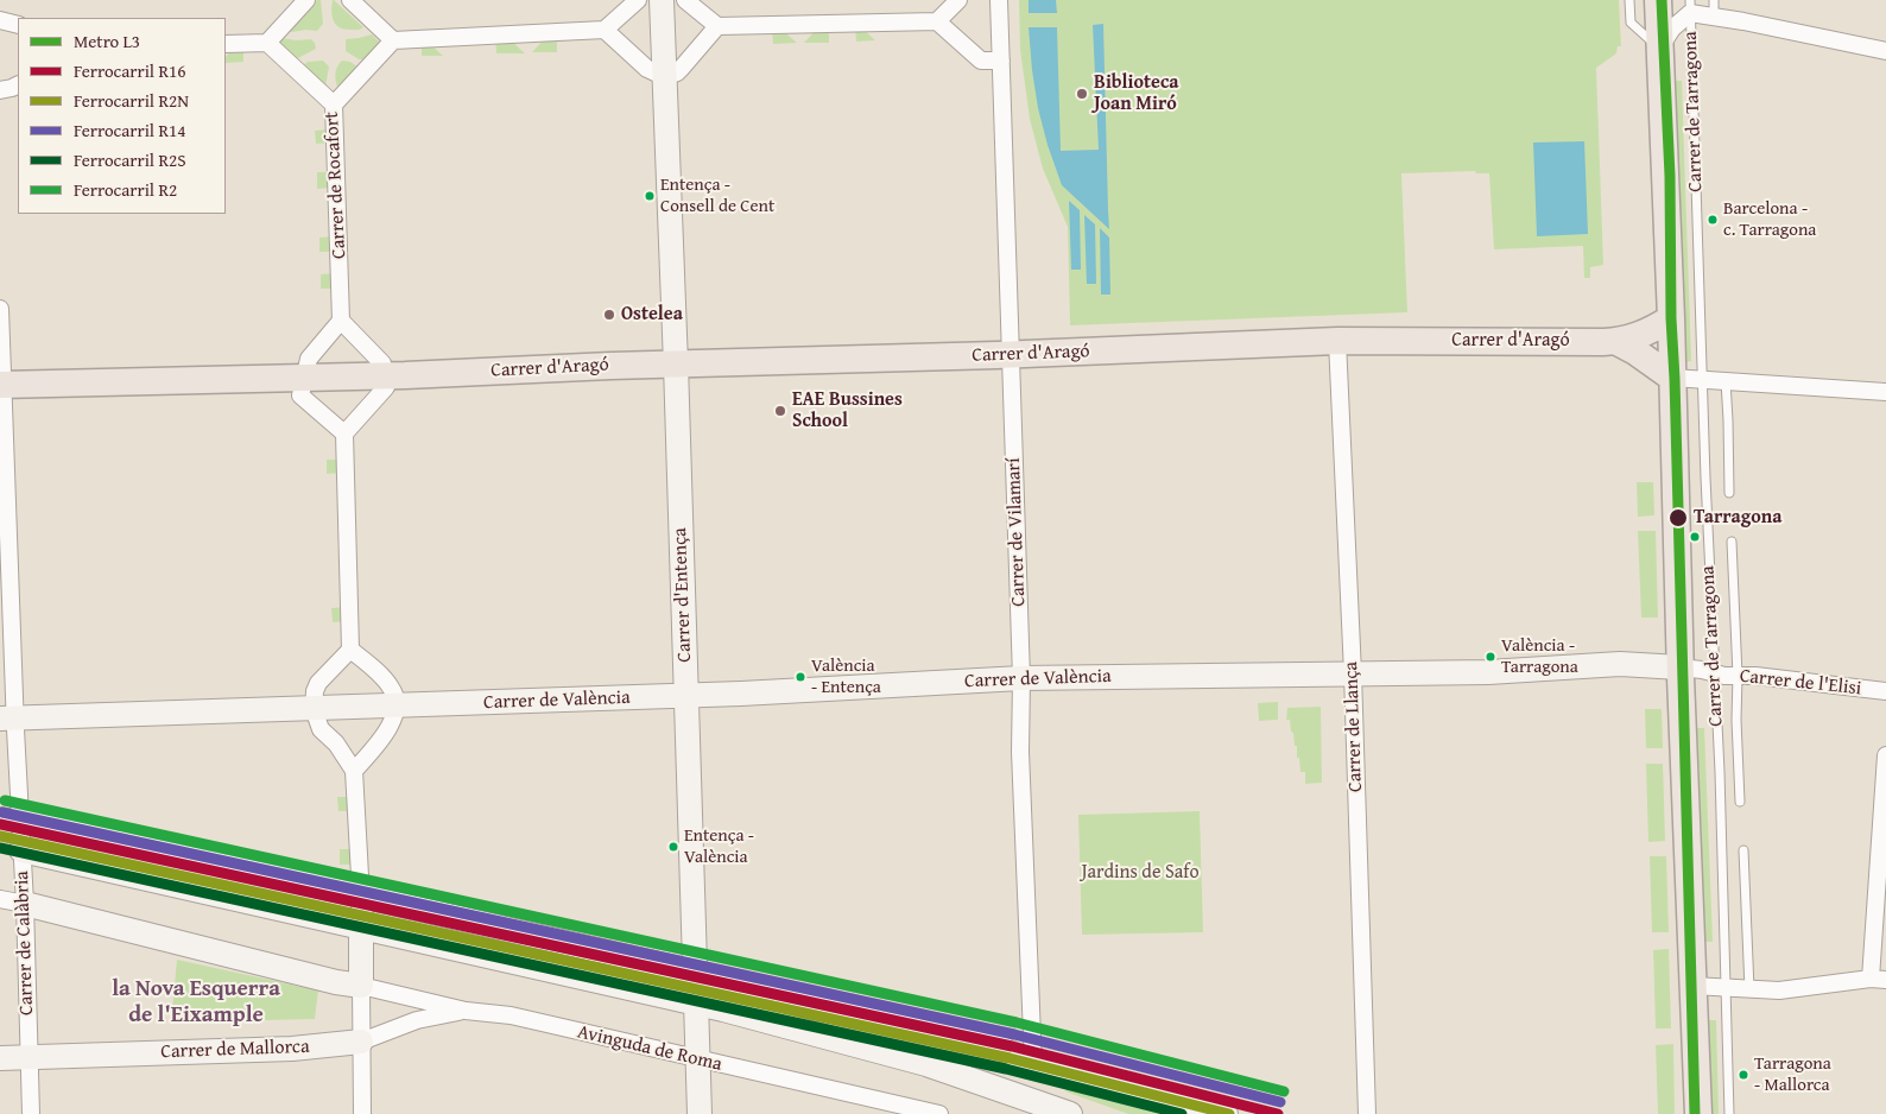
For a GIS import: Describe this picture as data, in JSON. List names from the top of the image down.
{
  "streets": {
    "main road": ["Carrer de Tarragona", "Carrer d'Aragó"],
    "street": [
      "Carrer de Rocafort",
      "Carrer de Vilamarí",
      "Carrer d'Entença",
      "Carrer de València",
      "Carrer de l'Elisi",
      "Carrer de Llança",
      "Carrer de Calàbria",
      "Avinguda de Roma",
      "Carrer de Mallorca"
    ]
  },
  "crossings": [
    ["Carrer de Tarragona", "Carrer d'Aragó"],
    ["Carrer de Tarragona", "Carrer de València"],
    ["Carrer de Tarragona", "Carrer de l'Elisi"],
    ["Carrer d'Aragó", "Carrer de Vilamarí"],
    ["Carrer d'Aragó", "Carrer d'Entença"],
    ["Carrer d'Aragó", "Carrer de Llança"],
    ["Carrer d'Aragó", "Carrer de Calàbria"],
    ["Carrer de Vilamarí", "Carrer de València"],
    ["Carrer d'Entença", "Carrer de València"],
    ["Carrer d'Entença", "Avinguda de Roma"],
    ["Carrer de València", "Carrer de l'Elisi"],
    ["Carrer de València", "Carrer de Llança"],
    ["Carrer de València", "Carrer de Calàbria"],
    ["Carrer de Calàbria", "Carrer de Mallorca"],
    ["Avinguda de Roma", "Carrer de Mallorca"]
  ],
  "districts": ["la Nova Esquerra de l'Eixample"],
  "parks": ["Jardins de Safo"],
  "places": [
    "Biblioteca Joan Miró",
    "Entença - Consell de Cent",
    "Barcelona - c. Tarragona",
    "Ostelea",
    "EAE Bussines School",
    "Tarragona",
    "València - Tarragona",
    "València - Entença",
    "Entença - València",
    "Tarragona - Mallorca"
  ],
  "lines": [
    "metro line L3",
    "rail line R2",
    "rail line R14",
    "rail line R16",
    "rail line R2N",
    "rail line R2S"
  ],
  "legend": [
    "Metro L3",
    "Ferrocarril R16",
    "Ferrocarril R2N",
    "Ferrocarril R14",
    "Ferrocarril R2S",
    "Ferrocarril R2"
  ]
}
